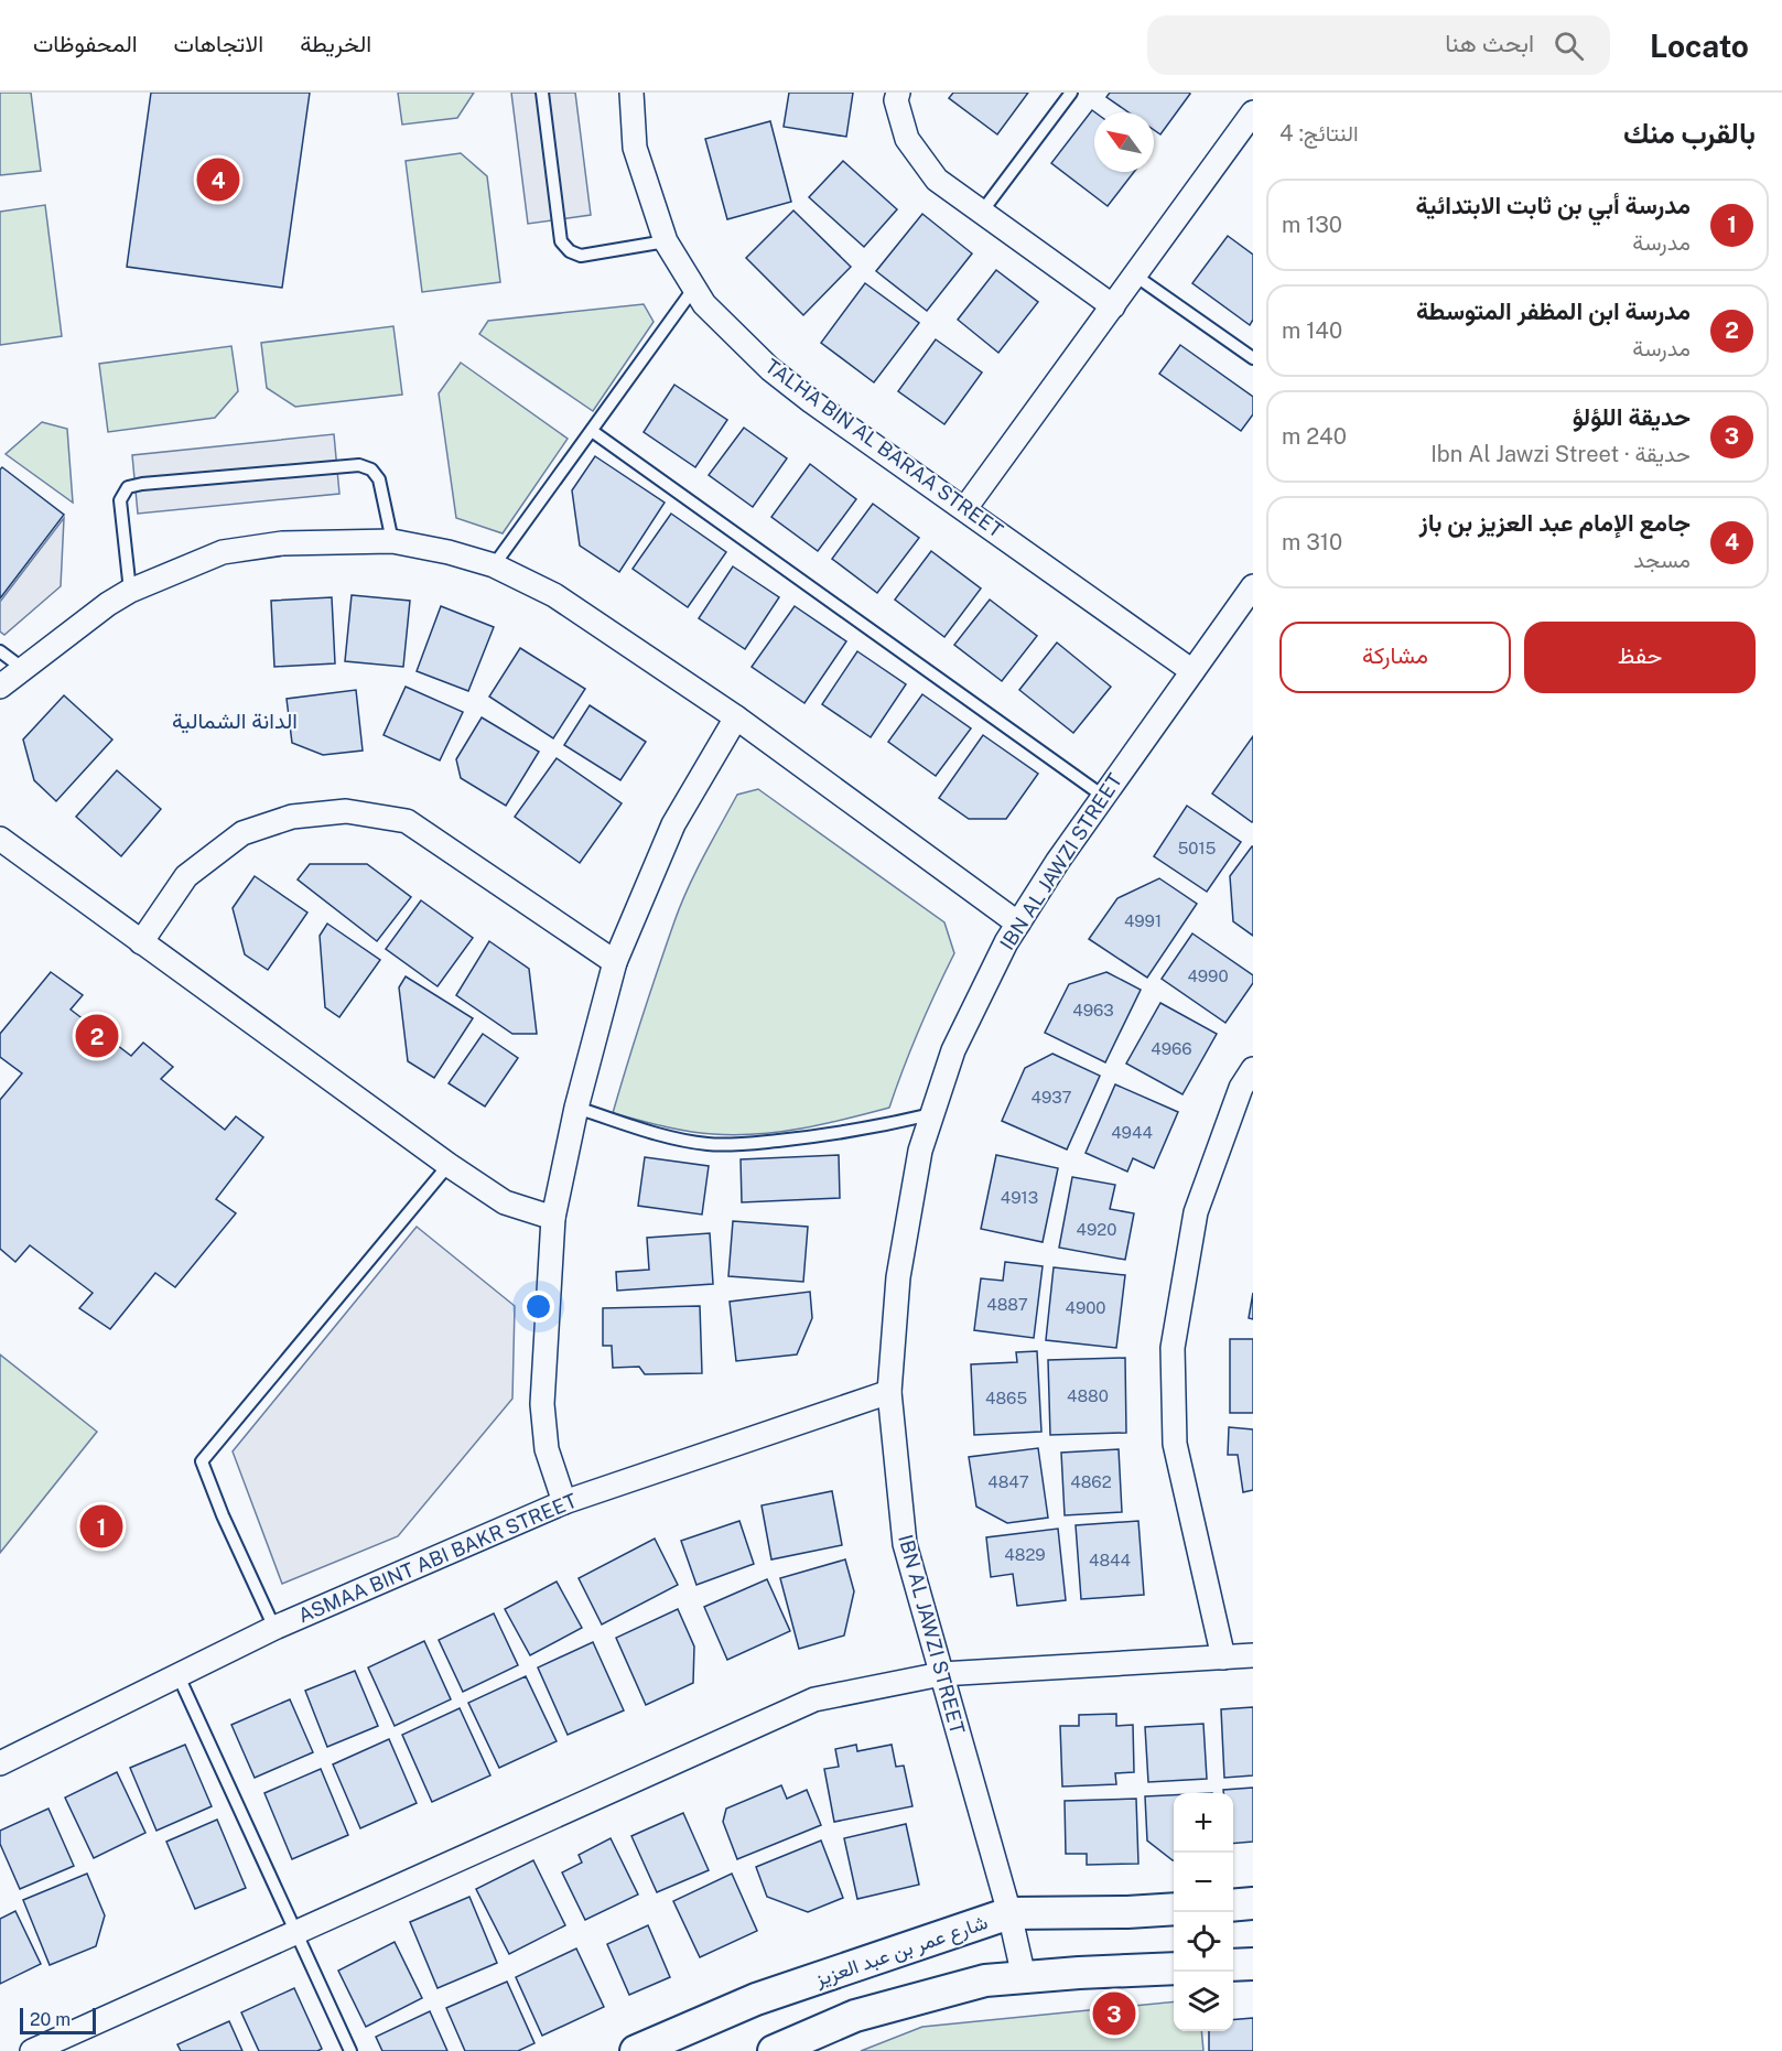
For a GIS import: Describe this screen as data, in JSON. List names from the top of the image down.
{
  "streets": {
    "street": [
      "TALHA BIN AL BARAA STREET",
      "IBN AL JAWZI STREET",
      "ASMAA BINT ABI BAKR STREET",
      "شارع عمر بن عبد العزيز"
    ]
  },
  "crossings": [
    ["TALHA BIN AL BARAA STREET", "IBN AL JAWZI STREET"],
    ["IBN AL JAWZI STREET", "ASMAA BINT ABI BAKR STREET"],
    ["IBN AL JAWZI STREET", "شارع عمر بن عبد العزيز"]
  ],
  "districts": ["الدانة الشمالية"],
  "house_numbers": [
    "5015",
    "4991",
    "4990",
    "4963",
    "4966",
    "4937",
    "4944",
    "4913",
    "4920",
    "4887",
    "4900",
    "4880",
    "4865",
    "4847",
    "4862",
    "4829",
    "4844"
  ],
  "scale_bar": "20 m",
  "north": "top left",
  "page": {
    "header": "Locato",
    "search": "ابحث هنا",
    "nav": ["الخريطة", "الاتجاهات", "المحفوظات"],
    "heading": ["بالقرب منك", "النتائج: 4"],
    "pins": [
      "4",
      "2",
      "1",
      "3"
    ],
    "list": [
      {
        "mark": "1",
        "name": "مدرسة أبي بن ثابت الابتدائية",
        "note": "مدرسة",
        "value": "130 m"
      },
      {
        "mark": "2",
        "name": "مدرسة ابن المظفر المتوسطة",
        "note": "مدرسة",
        "value": "140 m"
      },
      {
        "mark": "3",
        "name": "حديقة اللؤلؤ",
        "note": "حديقة · Ibn Al Jawzi Street",
        "value": "240 m"
      },
      {
        "mark": "4",
        "name": "جامع الإمام عبد العزيز بن باز",
        "note": "مسجد",
        "value": "310 m"
      }
    ],
    "buttons": ["حفظ", "مشاركة"],
    "map_buttons": ["+", "−"],
    "scale": "20 m"
  }
}
